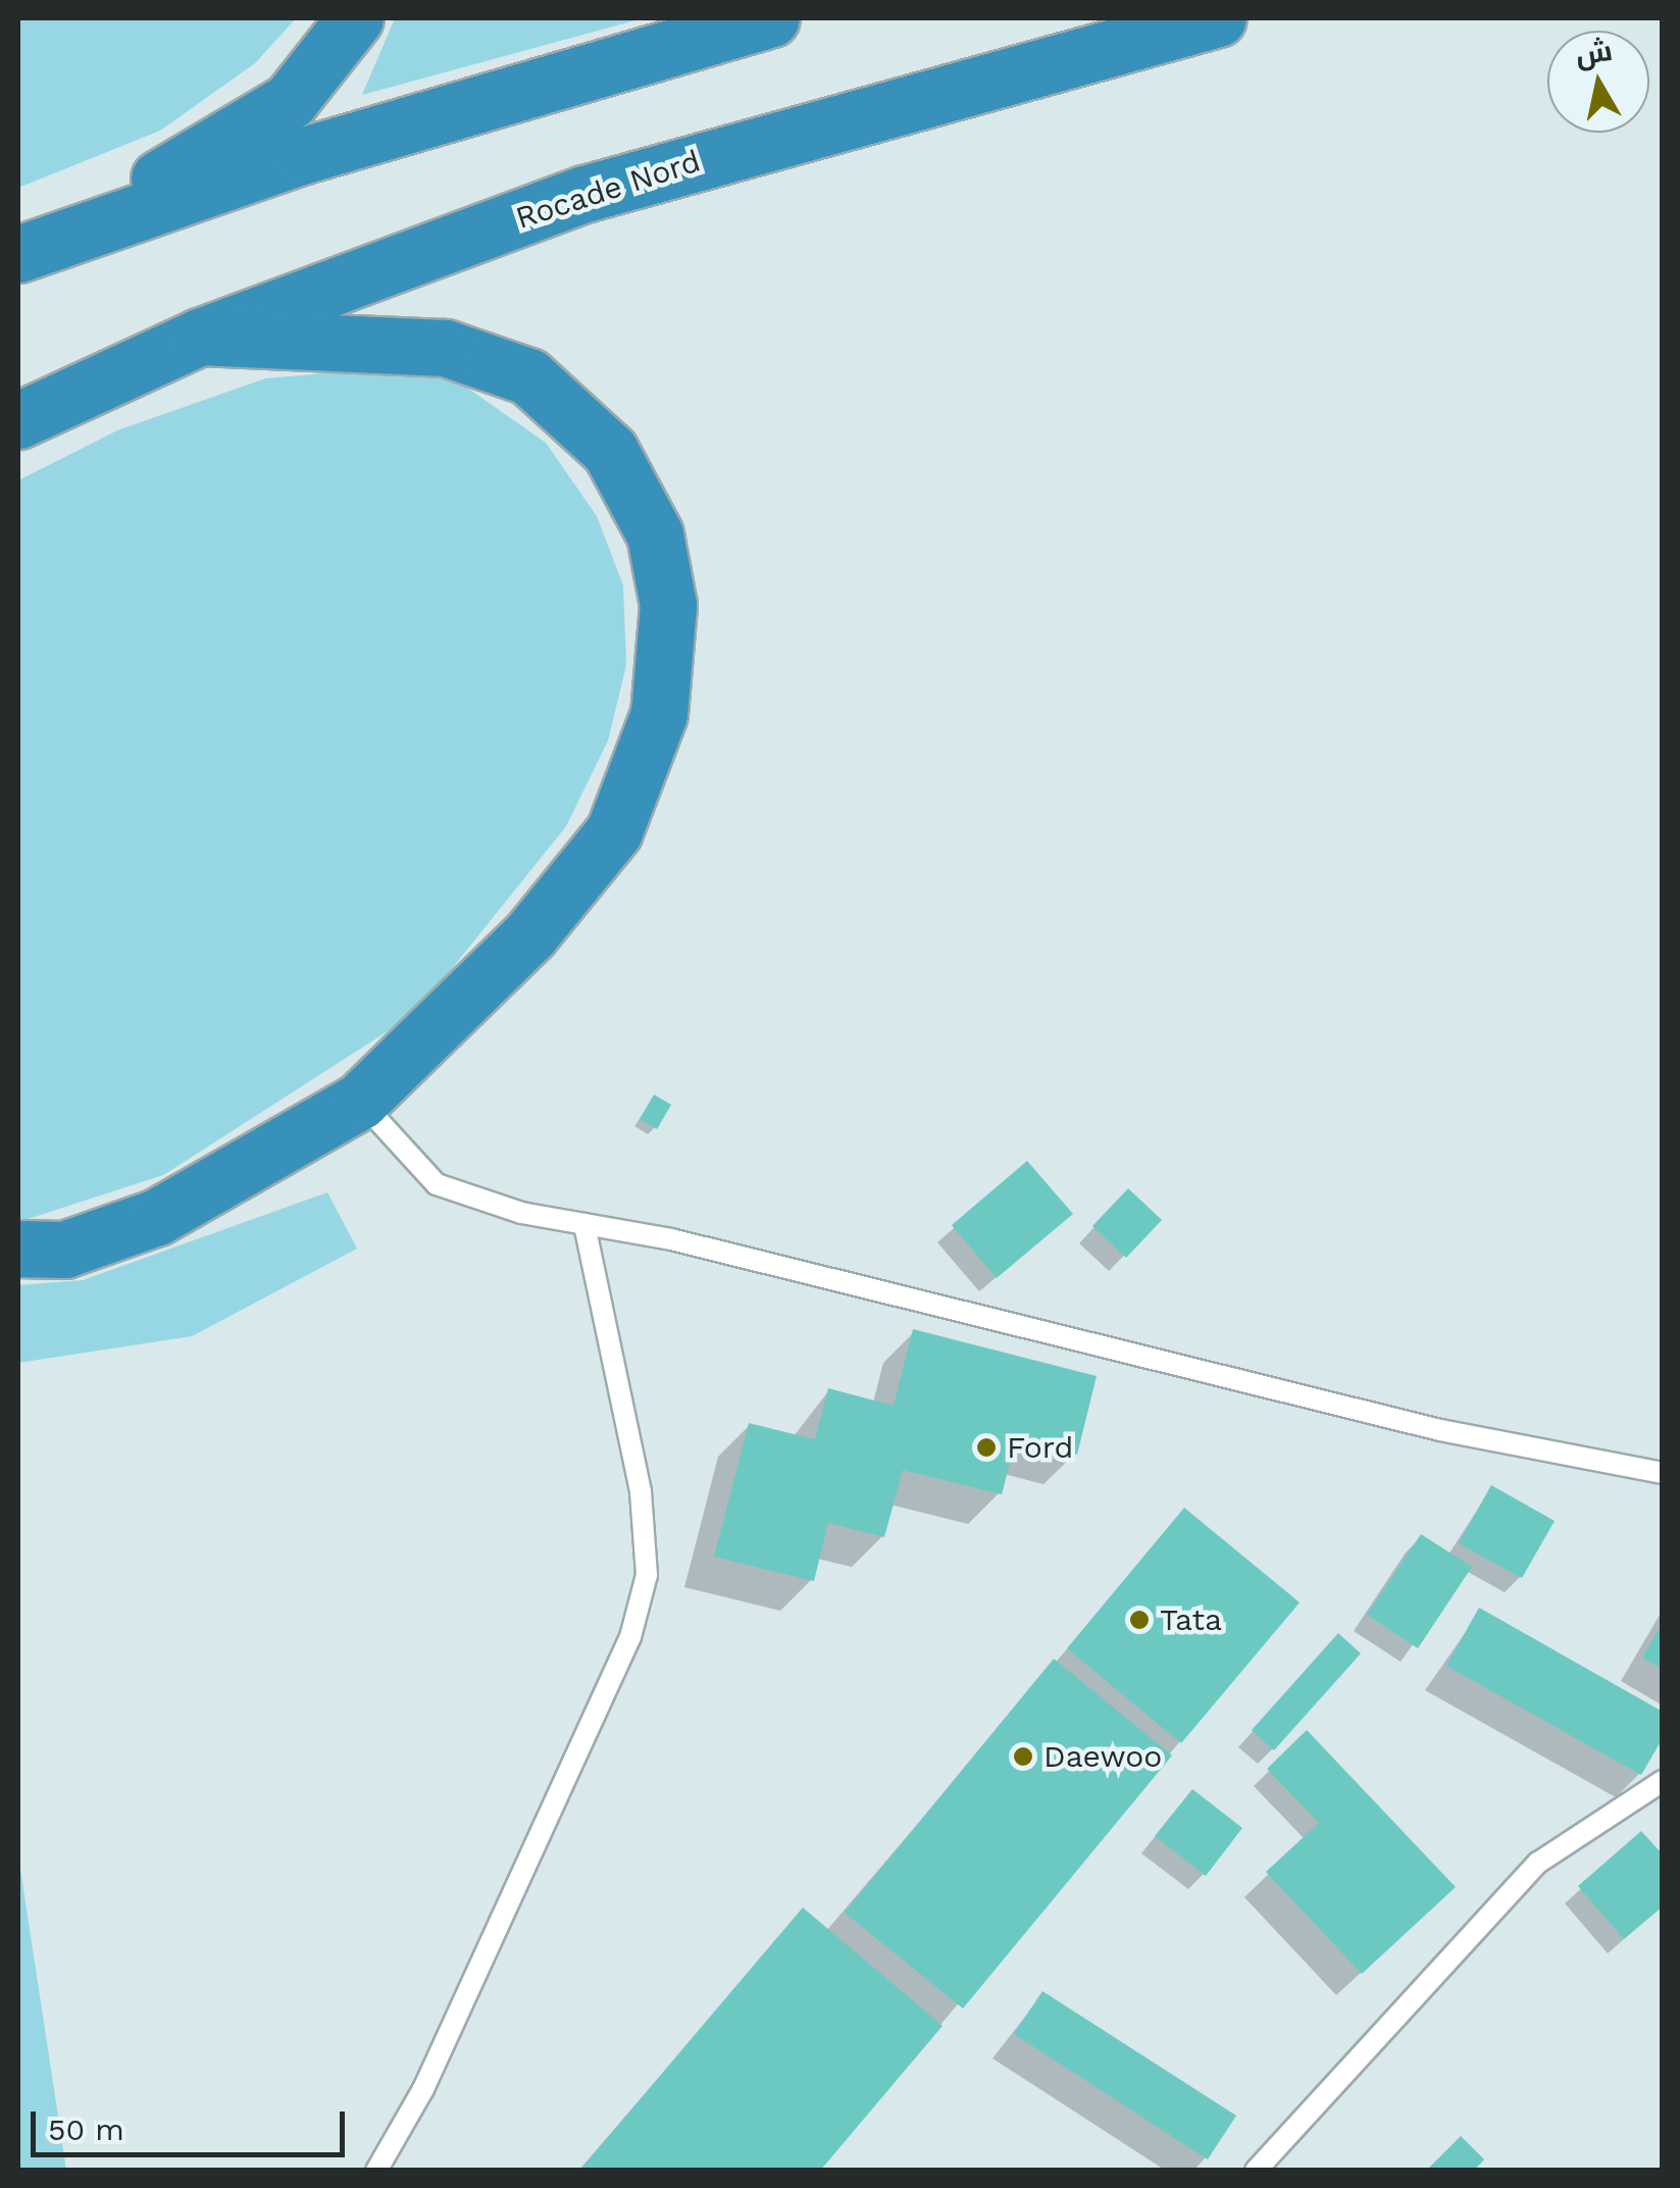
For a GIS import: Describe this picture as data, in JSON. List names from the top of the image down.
{
  "streets": {
    "highway": ["Rocade Nord"]
  },
  "places": ["Ford", "Tata", "Daewoo"],
  "scale_bar": "50 m",
  "north": "top"
}
